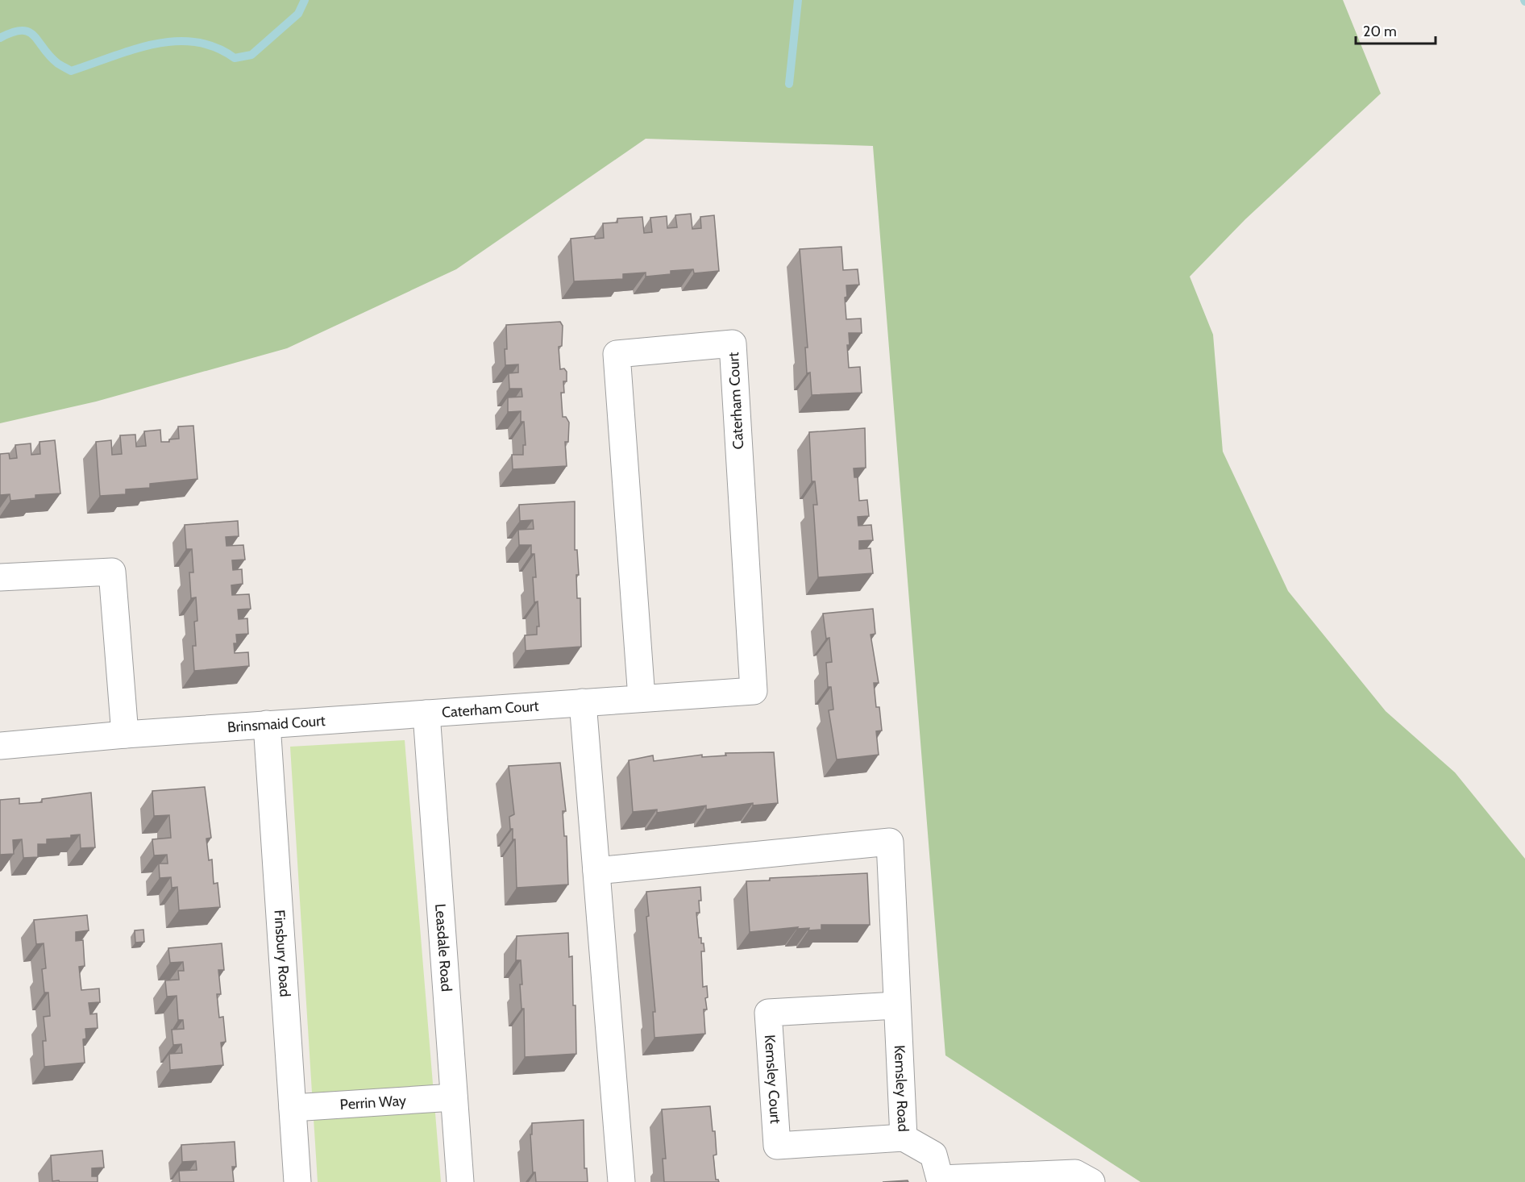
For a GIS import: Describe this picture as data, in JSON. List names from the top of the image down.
{
  "streets": {
    "street": [
      "Caterham Court",
      "Brinsmaid Court",
      "Leasdale Road",
      "Finsbury Road",
      "Kemsley Court",
      "Kemsley Road",
      "Perrin Way"
    ]
  },
  "crossings": [
    ["Caterham Court", "Brinsmaid Court"],
    ["Caterham Court", "Leasdale Road"],
    ["Brinsmaid Court", "Leasdale Road"],
    ["Brinsmaid Court", "Finsbury Road"],
    ["Leasdale Road", "Perrin Way"],
    ["Finsbury Road", "Perrin Way"],
    ["Kemsley Court", "Kemsley Road"]
  ],
  "scale_bar": "20 m"
}
